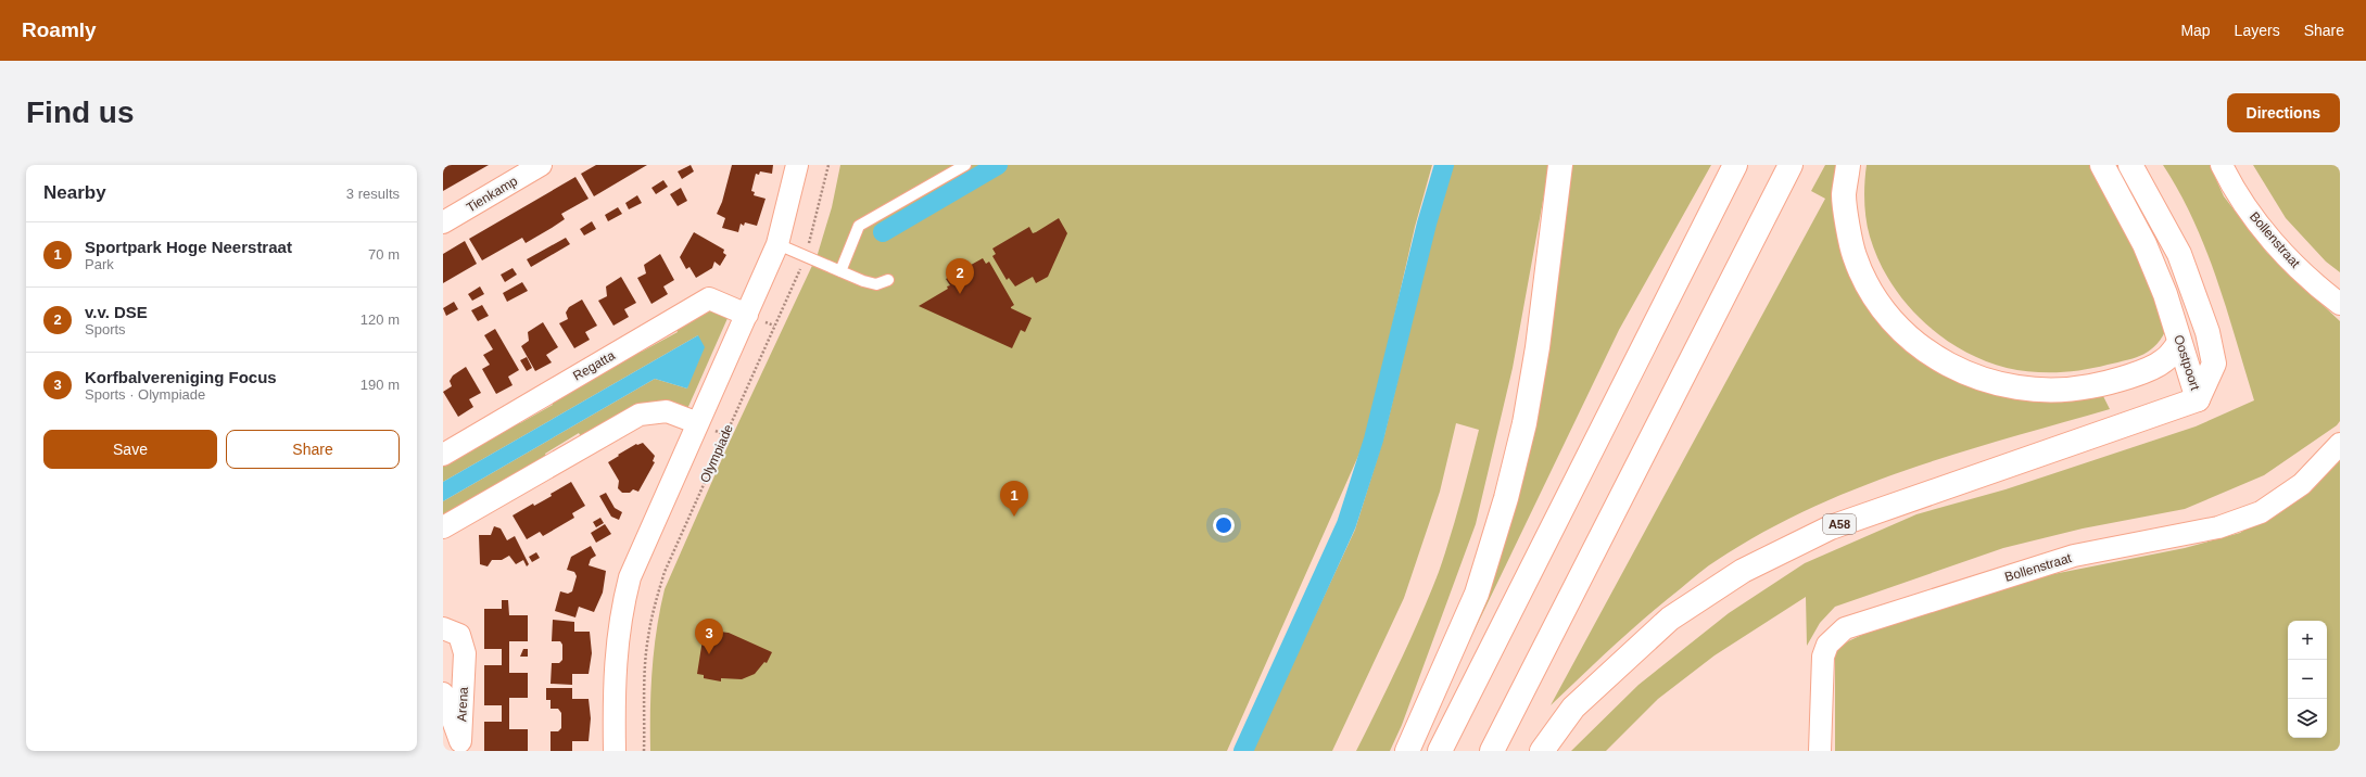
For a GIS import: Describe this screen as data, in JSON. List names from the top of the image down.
{
  "streets": {
    "main road": ["Oostpoort", "A58"],
    "street": [
      "Tienkamp",
      "Bollenstraat",
      "Regatta",
      "Arena"
    ],
    "path": ["Olympiade"]
  },
  "crossings": [
    ["Oostpoort", "A58"]
  ],
  "page": {
    "header": "Roamly",
    "nav": ["Map", "Layers", "Share"],
    "buttons": [
      "Directions",
      ["Save", "Share"]
    ],
    "title": "Find us",
    "heading": ["Nearby", "3 results"],
    "list": [
      {
        "mark": "1",
        "name": "Sportpark Hoge Neerstraat",
        "note": "Park",
        "value": "70 m"
      },
      {
        "mark": "2",
        "name": "v.v. DSE",
        "note": "Sports",
        "value": "120 m"
      },
      {
        "mark": "3",
        "name": "Korfbalvereniging Focus",
        "note": "Sports · Olympiade",
        "value": "190 m"
      }
    ],
    "pins": ["2", "1", "3"],
    "map_buttons": ["+", "−"]
  }
}
